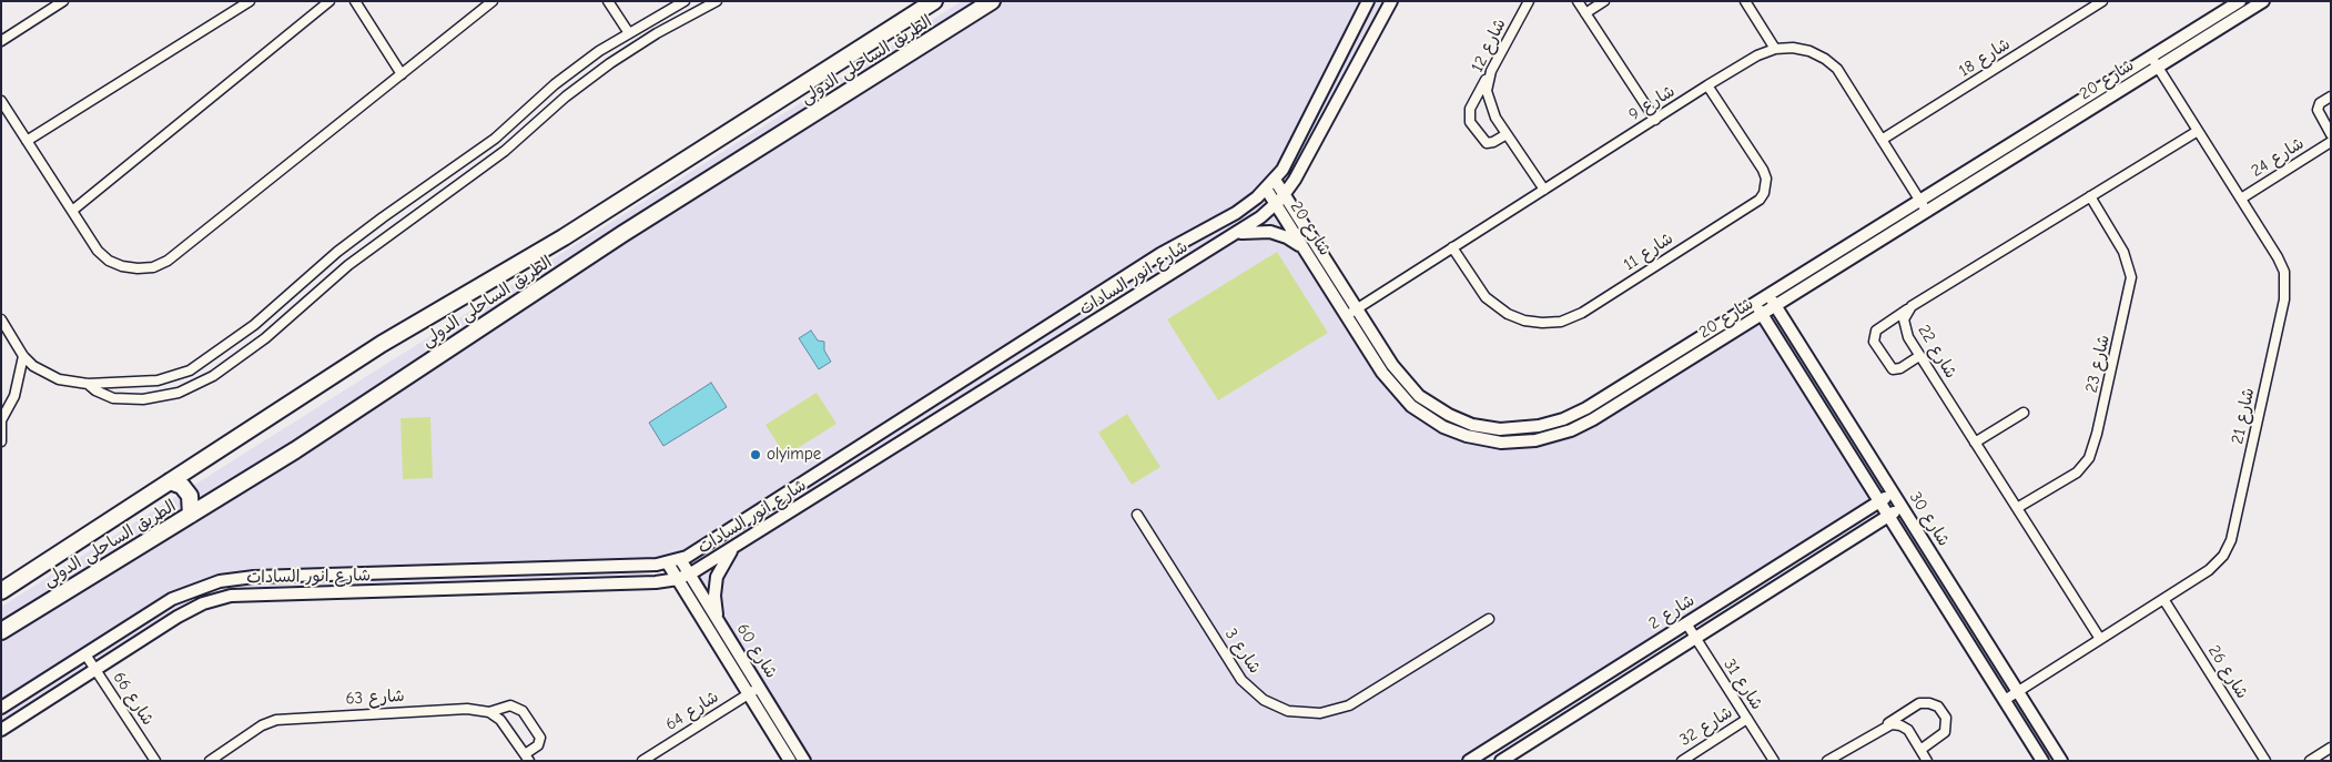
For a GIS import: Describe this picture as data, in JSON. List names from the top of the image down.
{
  "streets": {
    "highway": ["الطريق الساحلى الدولى"],
    "street": [
      "شارع 12",
      "شارع 18",
      "شارع 20",
      "شارع 9",
      "شارع 24",
      "شارع 11",
      "شارع انور السادات",
      "شارع 22",
      "شارع 23",
      "شارع 21",
      "شارع 30",
      "شارع 2",
      "شارع 60",
      "شارع 3",
      "شارع 26",
      "شارع 31",
      "شارع 63",
      "شارع 66",
      "شارع 64",
      "شارع 32"
    ]
  },
  "crossings": [
    ["شارع 12", "شارع 9"],
    ["شارع 18", "شارع 9"],
    ["شارع 20", "شارع 9"],
    ["شارع 20", "شارع انور السادات"],
    ["شارع 20", "شارع 21"],
    ["شارع 20", "شارع 30"],
    ["شارع 9", "شارع 11"],
    ["شارع 24", "شارع 21"],
    ["شارع انور السادات", "شارع 60"],
    ["شارع انور السادات", "شارع 66"],
    ["شارع 22", "شارع 23"],
    ["شارع 22", "شارع 21"],
    ["شارع 21", "شارع 30"],
    ["شارع 21", "شارع 26"],
    ["شارع 30", "شارع 2"],
    ["شارع 2", "شارع 31"],
    ["شارع 60", "شارع 64"],
    ["شارع 31", "شارع 32"]
  ],
  "places": ["olyimpe"]
}
